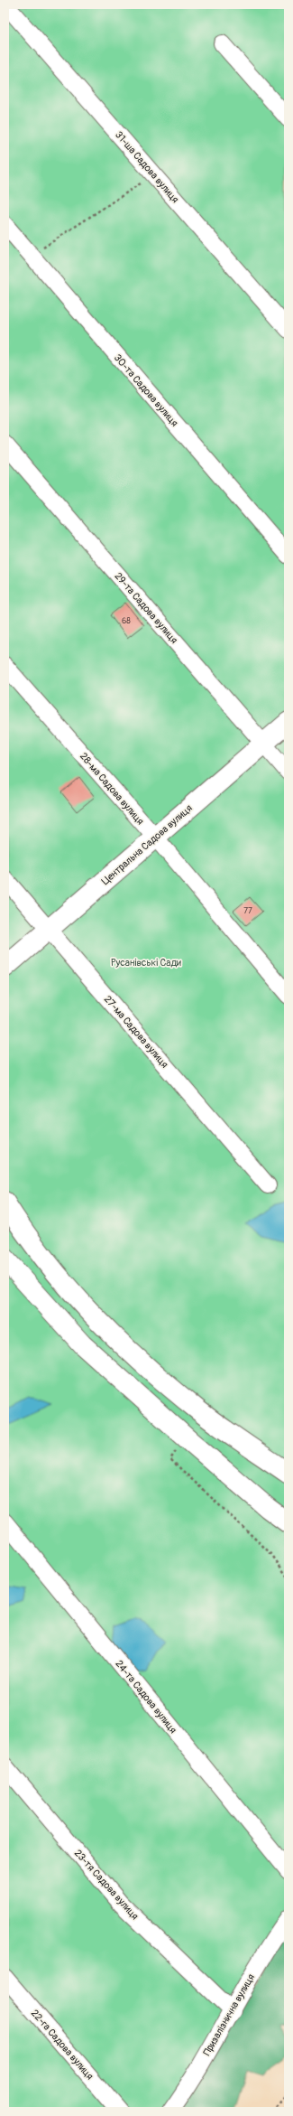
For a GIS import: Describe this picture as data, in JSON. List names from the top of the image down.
{
  "streets": {
    "main road": ["Центральна Садова вулиця"],
    "street": [
      "31-ша Садова вулиця",
      "30-та Садова вулиця",
      "29-та Садова вулиця",
      "28-ма Садова вулиця",
      "27-ма Садова вулиця",
      "24-та Садова вулиця",
      "23-тя Садова вулиця",
      "Призалізнична вулиця",
      "22-га Садова вулиця"
    ]
  },
  "crossings": [
    ["29-та Садова вулиця", "Центральна Садова вулиця"],
    ["28-ма Садова вулиця", "Центральна Садова вулиця"],
    ["Центральна Садова вулиця", "27-ма Садова вулиця"],
    ["23-тя Садова вулиця", "Призалізнична вулиця"]
  ],
  "parks": ["Русанівські Сади"],
  "house_numbers": ["68", "77"]
}
